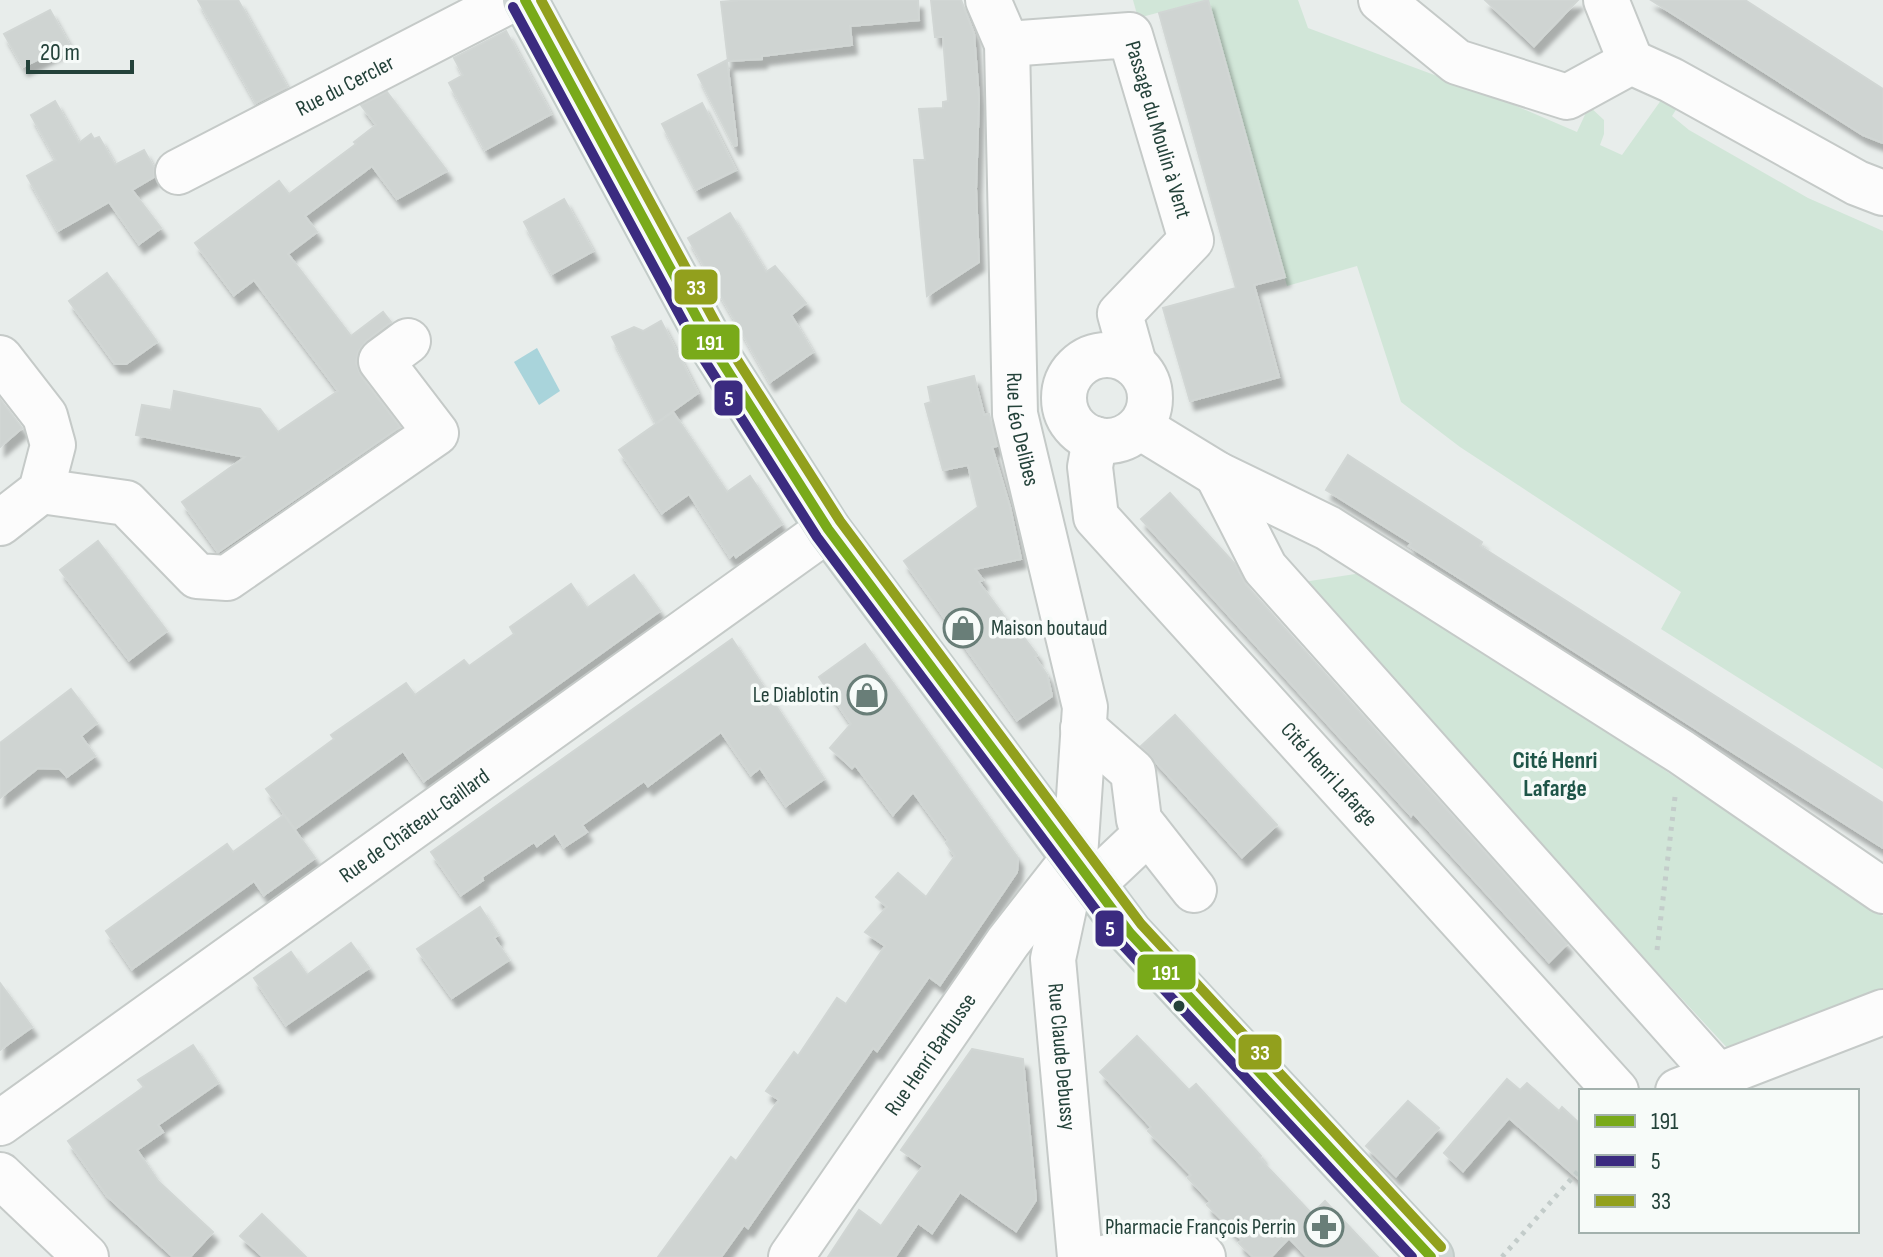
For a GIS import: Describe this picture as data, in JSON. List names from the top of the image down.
{
  "streets": {
    "street": [
      "Rue du Cercler",
      "Passage du Moulin à Vent",
      "Rue Léo Delibes",
      "Cité Henri Lafarge",
      "Rue de Château-Gaillard",
      "Rue Henri Barbusse",
      "Rue Claude Debussy"
    ]
  },
  "crossings": [
    ["Passage du Moulin à Vent", "Rue Léo Delibes"],
    ["Passage du Moulin à Vent", "Cité Henri Lafarge"],
    ["Rue Léo Delibes", "Rue Henri Barbusse"],
    ["Rue Léo Delibes", "Rue Claude Debussy"],
    ["Rue Henri Barbusse", "Rue Claude Debussy"]
  ],
  "districts": ["Cité Henri Lafarge"],
  "places": {
    "shop": ["Maison boutaud", "Le Diablotin"],
    "pharmacy": ["Pharmacie François Perrin"]
  },
  "lines": ["transit line 191", "transit line 33", "transit line 5"],
  "legend": ["191", "5", "33"],
  "scale_bar": "20 m"
}
